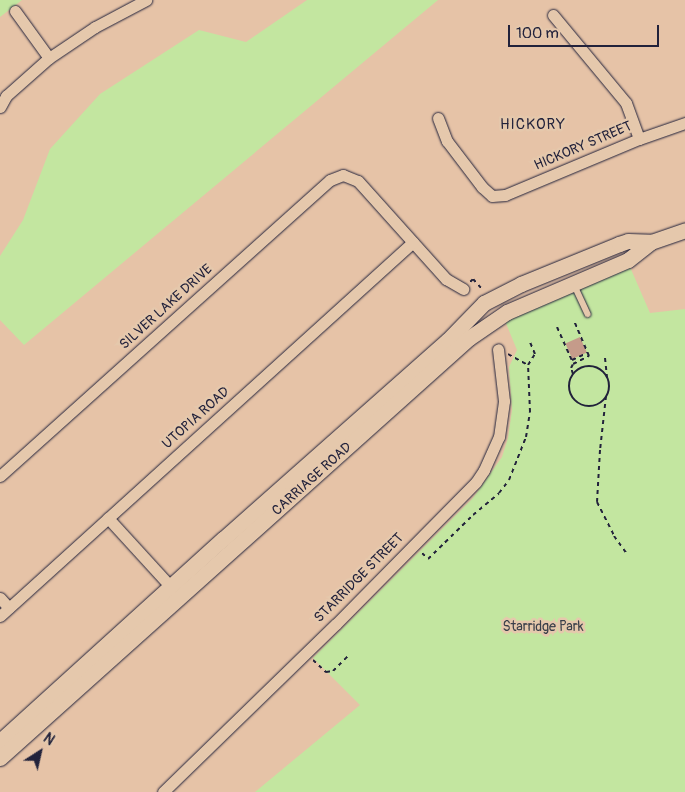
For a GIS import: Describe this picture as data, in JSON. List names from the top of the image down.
{
  "streets": {
    "street": [
      "HICKORY STREET",
      "SILVER LAKE DRIVE",
      "UTOPIA ROAD",
      "CARRIAGE ROAD",
      "STARRIDGE STREET"
    ]
  },
  "crossings": [
    ["SILVER LAKE DRIVE", "UTOPIA ROAD"]
  ],
  "districts": ["HICKORY"],
  "parks": ["Starridge Park"],
  "scale_bar": "100 m",
  "north": "top right"
}
